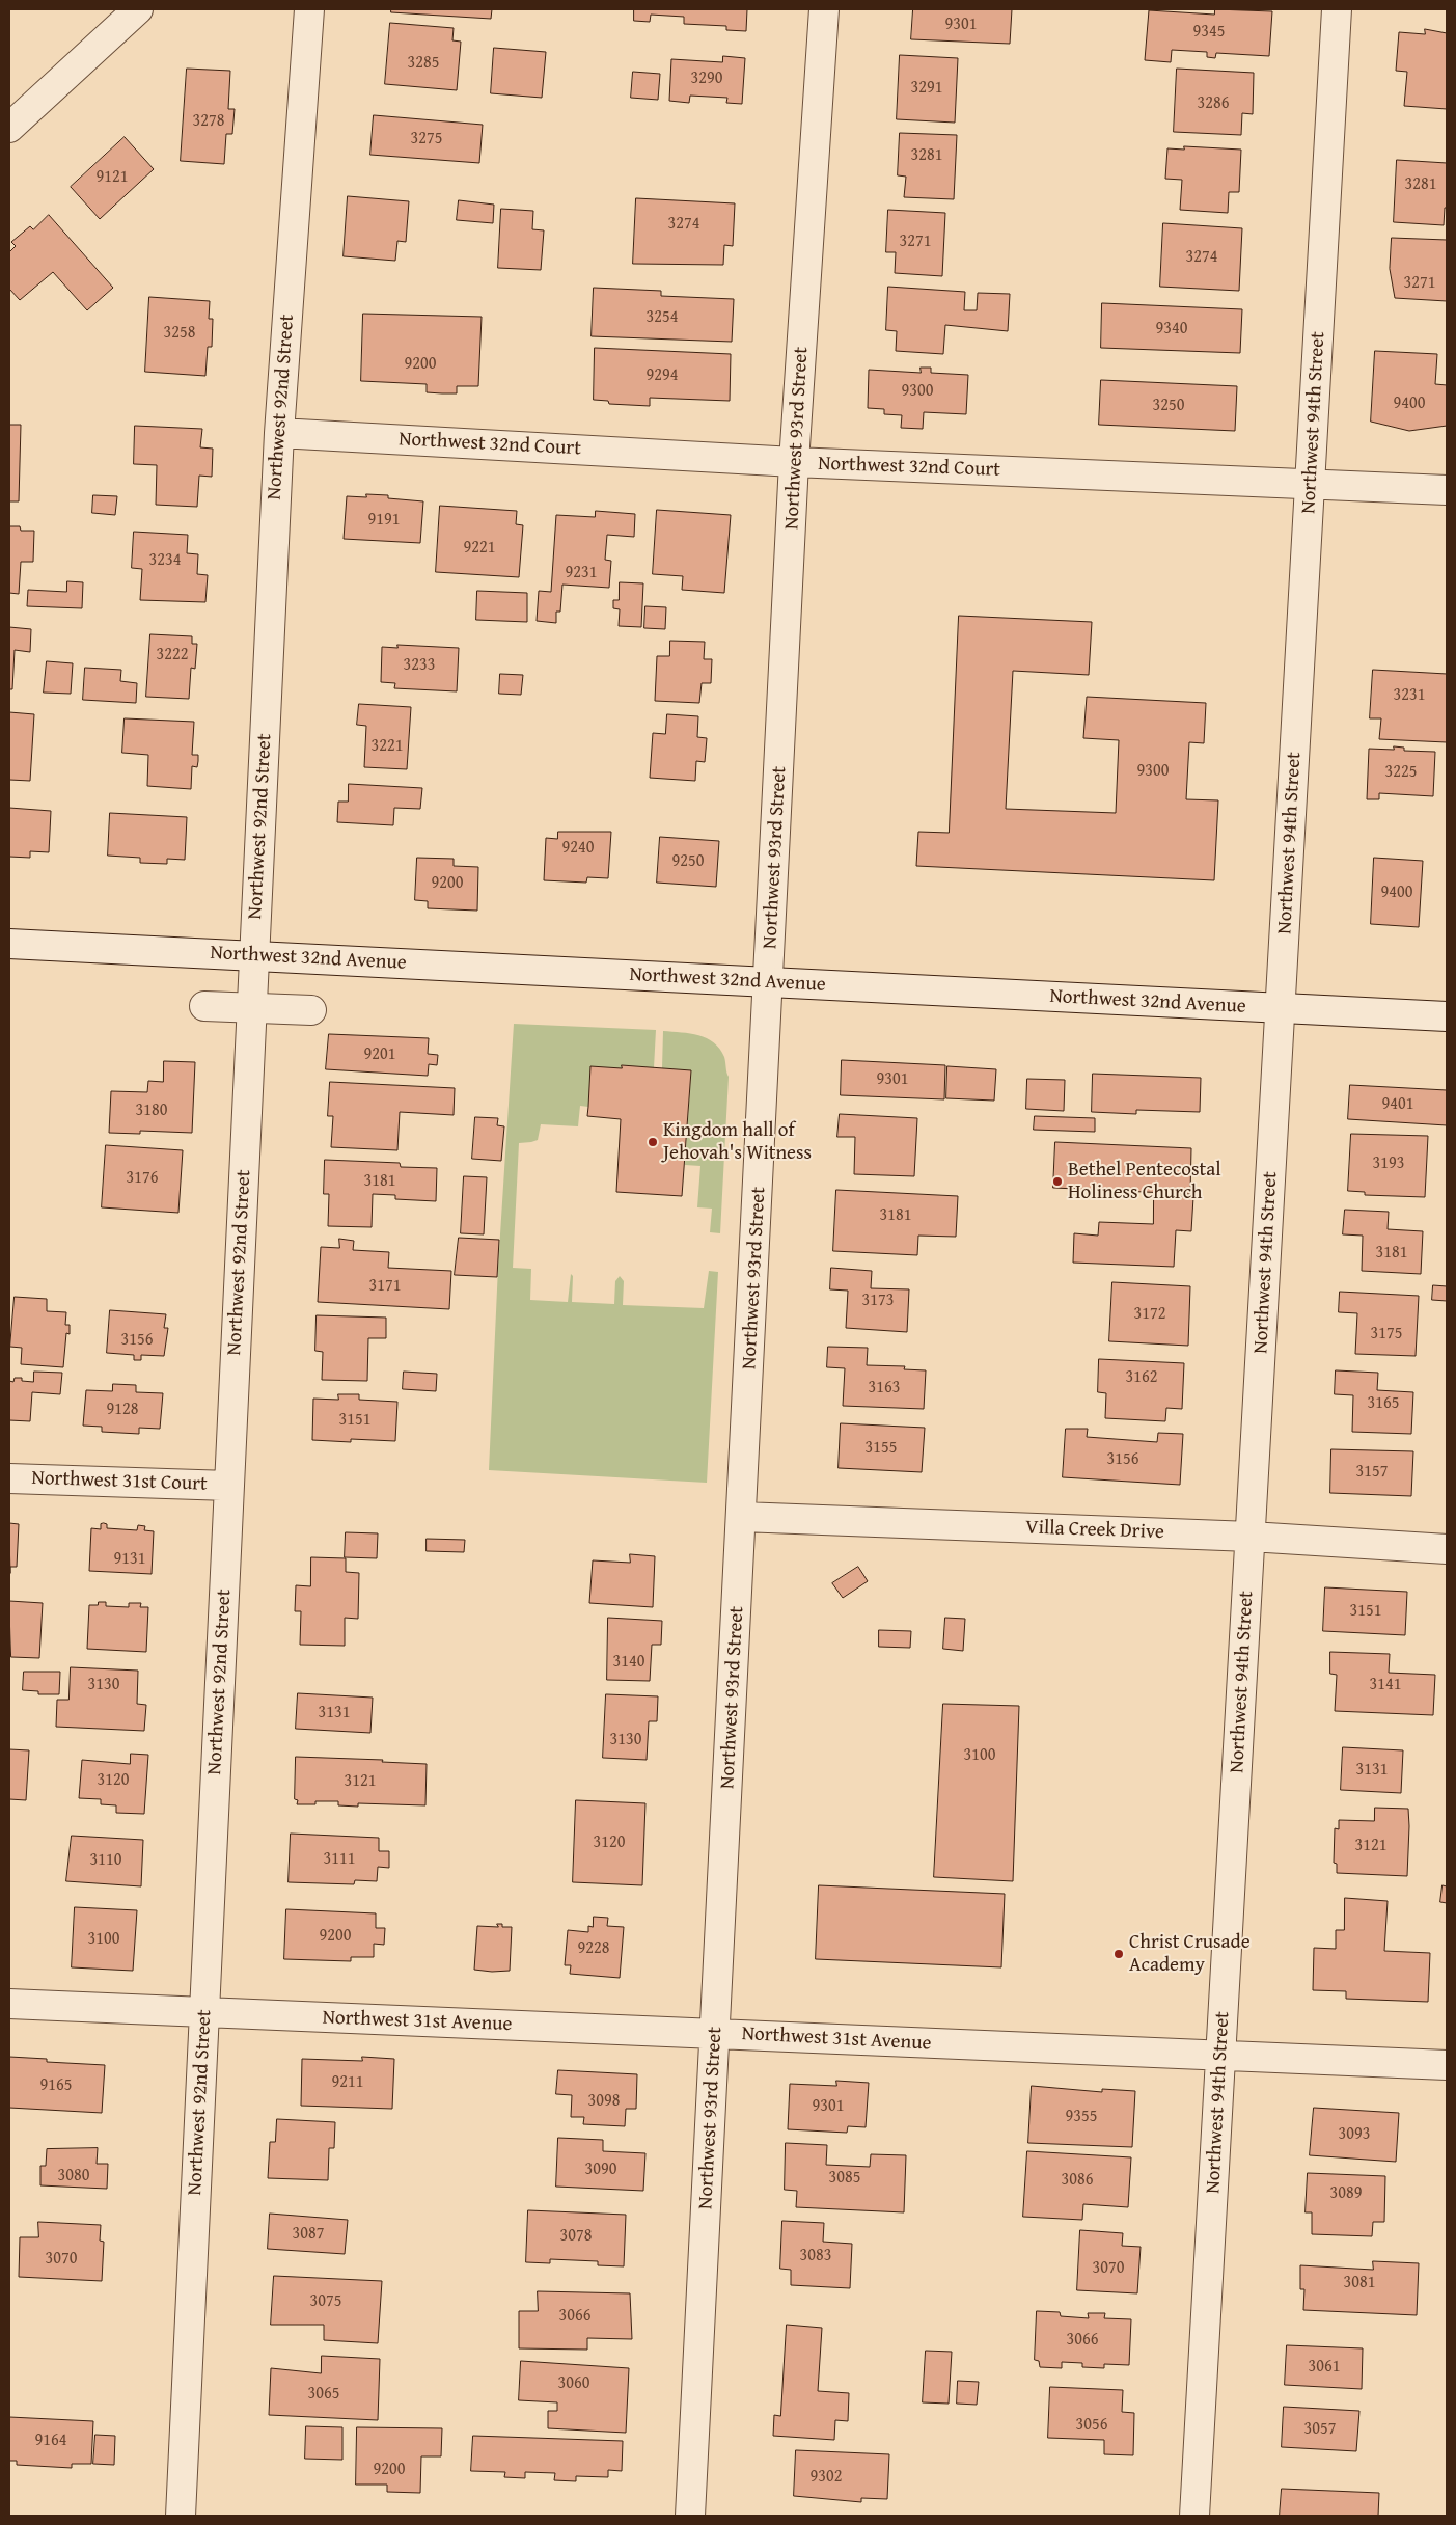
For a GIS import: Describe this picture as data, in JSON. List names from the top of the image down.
{
  "streets": {
    "street": [
      "Northwest 92nd Street",
      "Northwest 94th Street",
      "Northwest 93rd Street",
      "Northwest 32nd Court",
      "Northwest 32nd Avenue",
      "Northwest 31st Court",
      "Villa Creek Drive",
      "Northwest 31st Avenue"
    ]
  },
  "crossings": [
    ["Northwest 92nd Street", "Northwest 32nd Court"],
    ["Northwest 92nd Street", "Northwest 32nd Avenue"],
    ["Northwest 92nd Street", "Northwest 31st Court"],
    ["Northwest 92nd Street", "Northwest 31st Avenue"],
    ["Northwest 94th Street", "Northwest 32nd Court"],
    ["Northwest 94th Street", "Northwest 32nd Avenue"],
    ["Northwest 94th Street", "Villa Creek Drive"],
    ["Northwest 94th Street", "Northwest 31st Avenue"],
    ["Northwest 93rd Street", "Northwest 32nd Court"],
    ["Northwest 93rd Street", "Northwest 32nd Avenue"],
    ["Northwest 93rd Street", "Villa Creek Drive"],
    ["Northwest 93rd Street", "Northwest 31st Avenue"]
  ],
  "places": ["Kingdom hall of Jehovah's Witness", "Bethel Pentecostal Holiness Church", "Christ Crusade Academy"],
  "house_numbers": [
    "9301",
    "9345",
    "3285",
    "3290",
    "3291",
    "3286",
    "3278",
    "3275",
    "3281",
    "9121",
    "3281",
    "3274",
    "3271",
    "3274",
    "3271",
    "3254",
    "9340",
    "3258",
    "9200",
    "9294",
    "9300",
    "9400",
    "3250",
    "9191",
    "9221",
    "3234",
    "9231",
    "3222",
    "3233",
    "3231",
    "3221",
    "9300",
    "3225",
    "9240",
    "9250",
    "9200",
    "9400",
    "9201",
    "9301",
    "9401",
    "3180",
    "3193",
    "3176",
    "3181",
    "3181",
    "3181",
    "3171",
    "3173",
    "3172",
    "3175",
    "3156",
    "3162",
    "3163",
    "3165",
    "9128",
    "3151",
    "3155",
    "3156",
    "3157",
    "9131",
    "3151",
    "3140",
    "3130",
    "3141",
    "3131",
    "3130",
    "3100",
    "3131",
    "3120",
    "3121",
    "3120",
    "3121",
    "3111",
    "3110",
    "9200",
    "3100",
    "9228",
    "9211",
    "9165",
    "3098",
    "9301",
    "9355",
    "3093",
    "3090",
    "3080",
    "3085",
    "3086",
    "3089",
    "3087",
    "3078",
    "3083",
    "3070",
    "3070",
    "3081",
    "3075",
    "3066",
    "3066",
    "3061",
    "3060",
    "3065",
    "3056",
    "3057",
    "9164",
    "9200",
    "9302"
  ]
}
